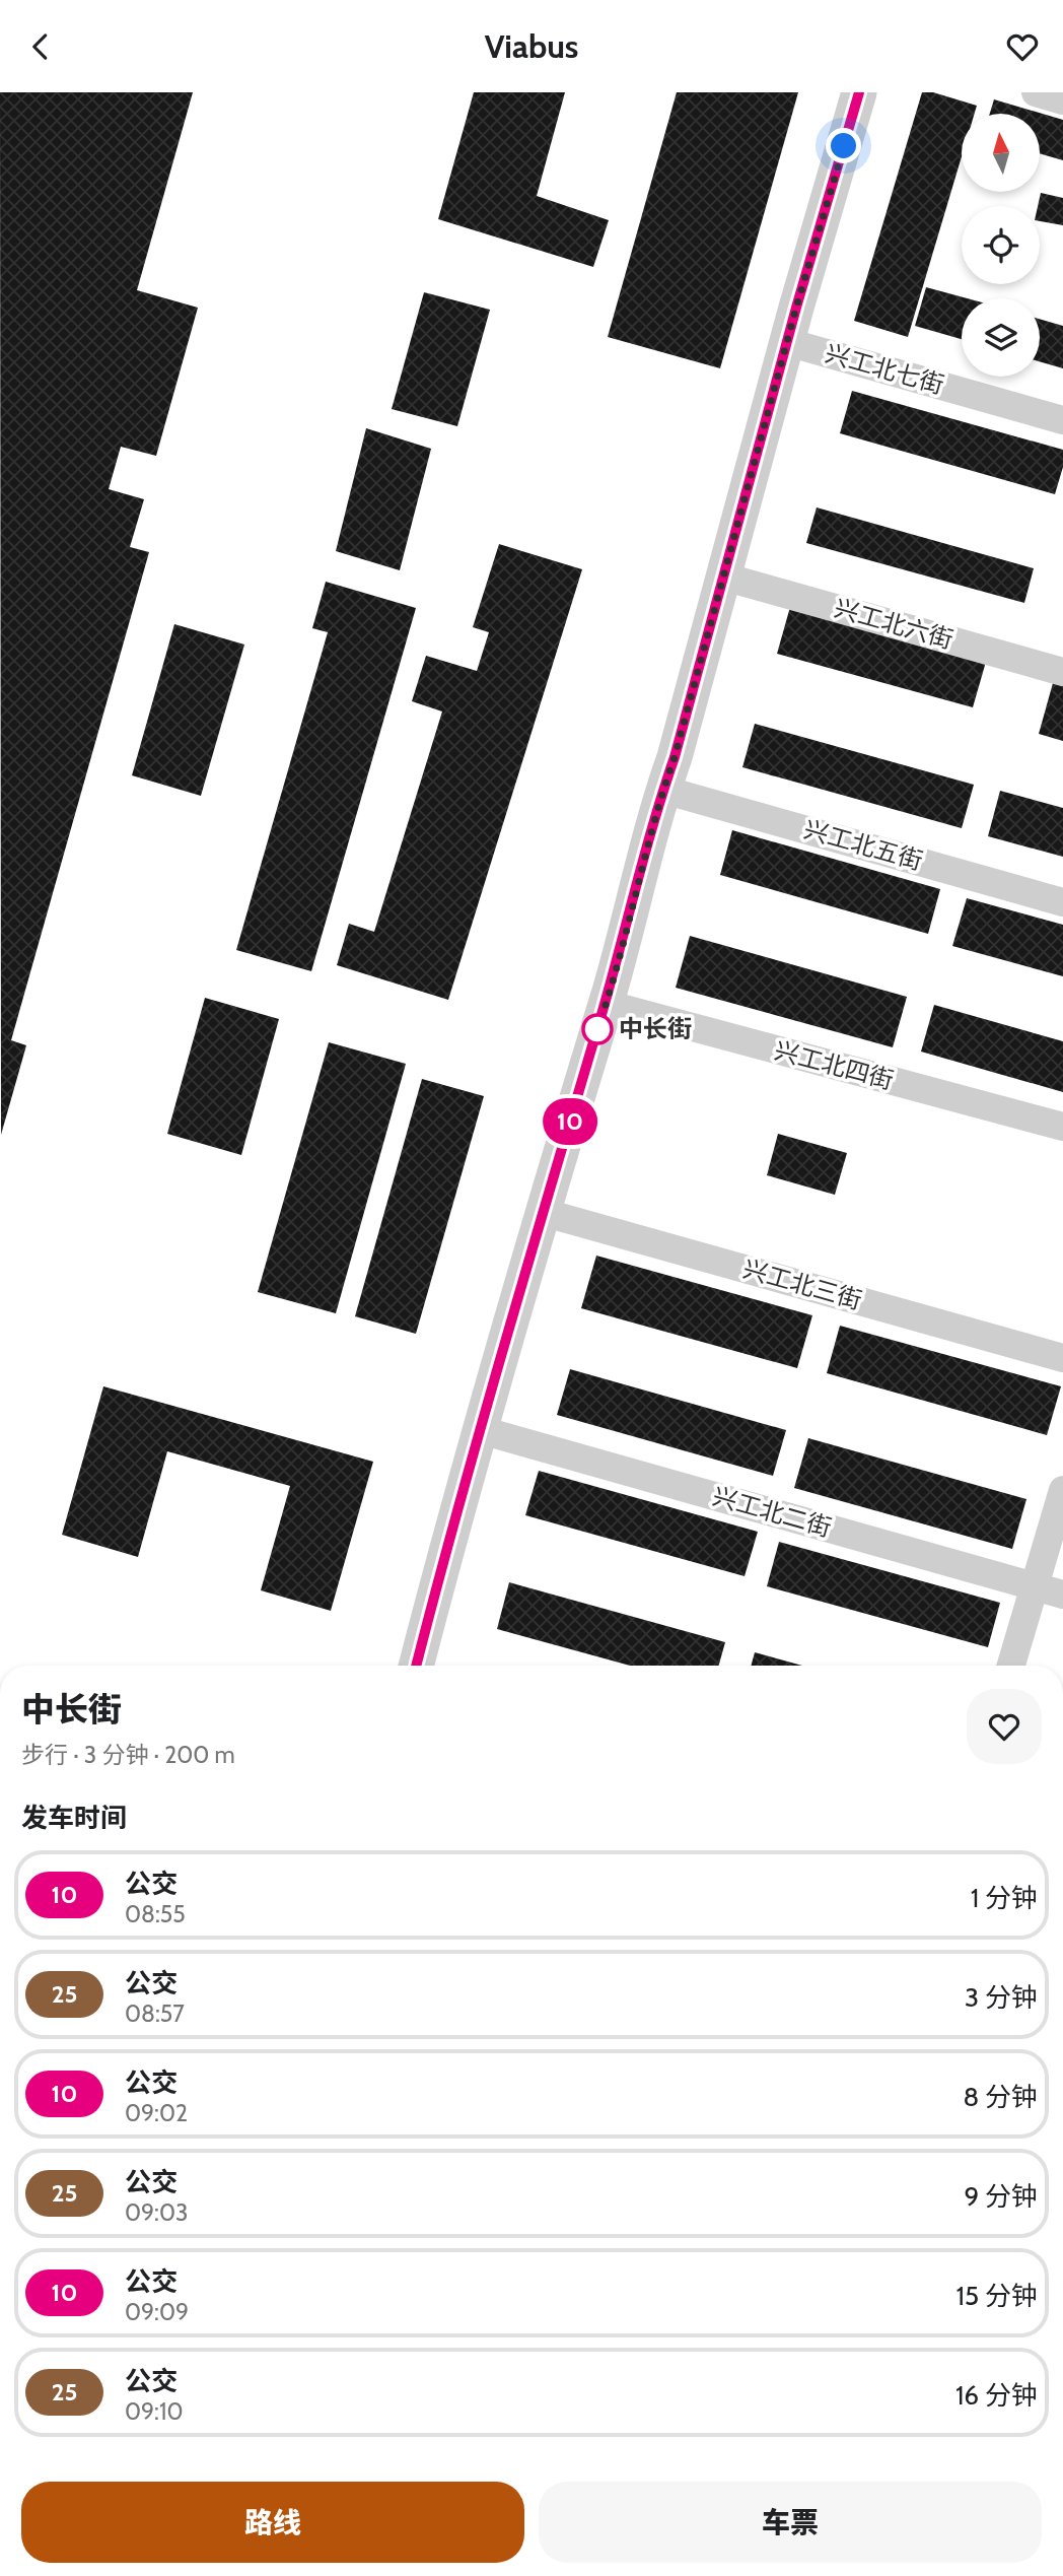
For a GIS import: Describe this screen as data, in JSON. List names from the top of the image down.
{
  "streets": {
    "street": [
      "兴工北七街",
      "兴工北六街",
      "兴工北五街",
      "兴工北四街",
      "兴工北三街",
      "兴工北二街"
    ]
  },
  "places": ["中长街"],
  "lines": ["bus line 10"],
  "north": "top",
  "page": {
    "header": "Viabus",
    "on_map": "10",
    "heading": [
      ["中长街", "步行 · 3 分钟 · 200 m"],
      "发车时间"
    ],
    "list": [
      {
        "mark": "10",
        "name": "公交",
        "note": "08:55",
        "value": "1 分钟"
      },
      {
        "mark": "25",
        "name": "公交",
        "note": "08:57",
        "value": "3 分钟"
      },
      {
        "mark": "10",
        "name": "公交",
        "note": "09:02",
        "value": "8 分钟"
      },
      {
        "mark": "25",
        "name": "公交",
        "note": "09:03",
        "value": "9 分钟"
      },
      {
        "mark": "10",
        "name": "公交",
        "note": "09:09",
        "value": "15 分钟"
      },
      {
        "mark": "25",
        "name": "公交",
        "note": "09:10",
        "value": "16 分钟"
      }
    ],
    "buttons": ["路线", "车票"]
  }
}
